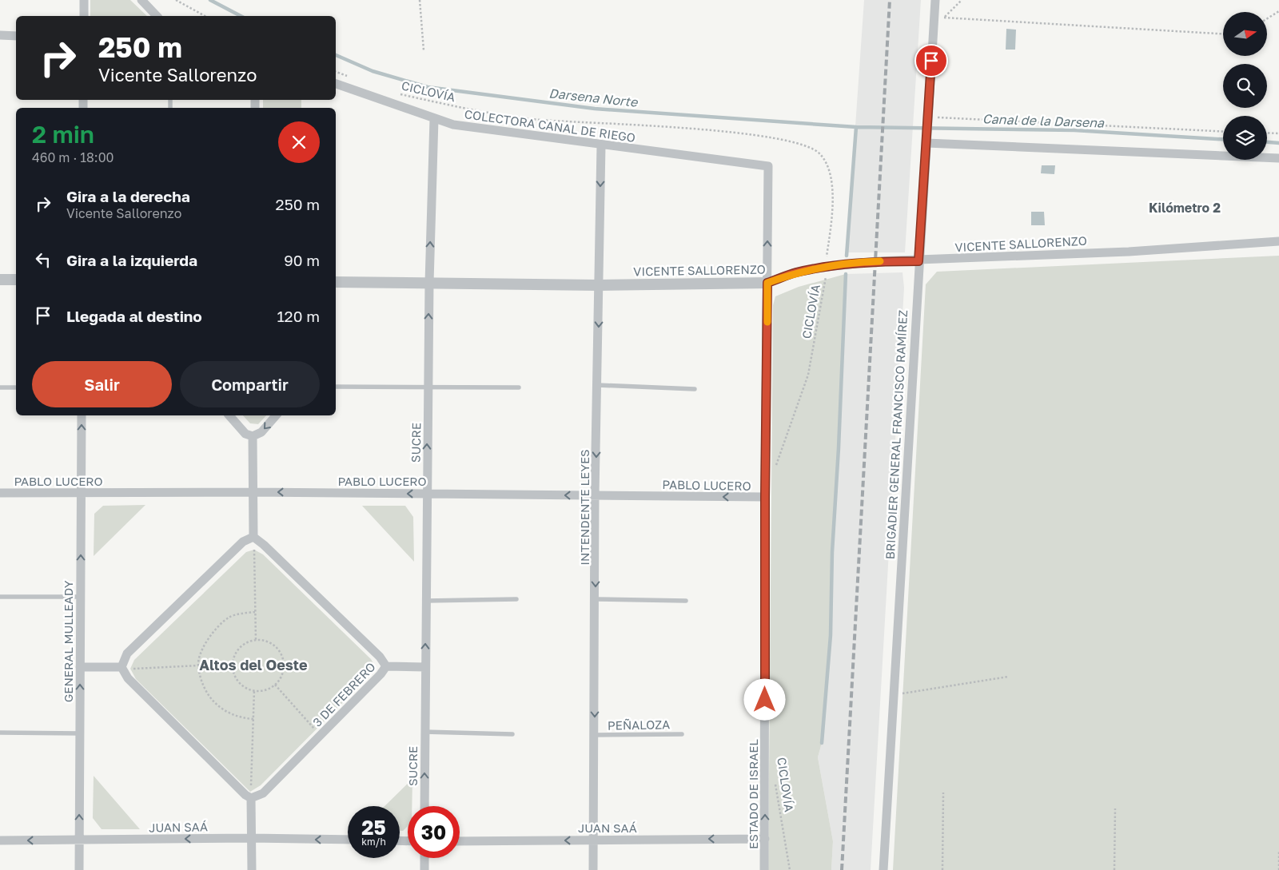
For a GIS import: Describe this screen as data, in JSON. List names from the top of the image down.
{
  "streets": {
    "street": [
      "COLECTORA CANAL DE RIEGO",
      "VICENTE SALLORENZO",
      "BRIGADIER GENERAL FRANCISCO RAMÍREZ",
      "SUCRE",
      "PABLO LUCERO",
      "INTENDENTE LEYES",
      "GENERAL MULLEADY",
      "3 DE FEBRERO",
      "ESTADO DE ISRAEL",
      "JUAN SAÁ"
    ],
    "lane": ["PEÑALOZA"],
    "path": ["CICLOVÍA"]
  },
  "crossings": [
    ["CICLOVÍA", "VICENTE SALLORENZO"],
    ["COLECTORA CANAL DE RIEGO", "SUCRE"],
    ["COLECTORA CANAL DE RIEGO", "INTENDENTE LEYES"],
    ["COLECTORA CANAL DE RIEGO", "ESTADO DE ISRAEL"],
    ["VICENTE SALLORENZO", "BRIGADIER GENERAL FRANCISCO RAMÍREZ"],
    ["VICENTE SALLORENZO", "SUCRE"],
    ["VICENTE SALLORENZO", "INTENDENTE LEYES"],
    ["VICENTE SALLORENZO", "ESTADO DE ISRAEL"],
    ["SUCRE", "PABLO LUCERO"],
    ["PABLO LUCERO", "INTENDENTE LEYES"],
    ["PABLO LUCERO", "GENERAL MULLEADY"],
    ["PABLO LUCERO", "ESTADO DE ISRAEL"],
    ["INTENDENTE LEYES", "PEÑALOZA"],
    ["INTENDENTE LEYES", "JUAN SAÁ"],
    ["GENERAL MULLEADY", "JUAN SAÁ"],
    ["ESTADO DE ISRAEL", "JUAN SAÁ"]
  ],
  "one_way": [
    "SUCRE",
    "PABLO LUCERO",
    "INTENDENTE LEYES",
    "GENERAL MULLEADY",
    "ESTADO DE ISRAEL",
    "JUAN SAÁ"
  ],
  "districts": ["Kilómetro 2", "Altos del Oeste"],
  "water": ["Darsena Norte", "Canal de la Darsena"],
  "north": "right",
  "page": {
    "turn": ["250 m", "Vicente Sallorenzo"],
    "heading": ["2 min", "460 m · 18:00"],
    "list": [
      {
        "name": "Gira a la derecha",
        "note": "Vicente Sallorenzo",
        "value": "250 m"
      },
      {
        "name": "Gira a la izquierda",
        "value": "90 m"
      },
      {
        "name": "Llegada al destino",
        "value": "120 m"
      }
    ],
    "buttons": ["Salir", "Compartir"],
    "speed": "25 km/h",
    "limit": "30"
  }
}
